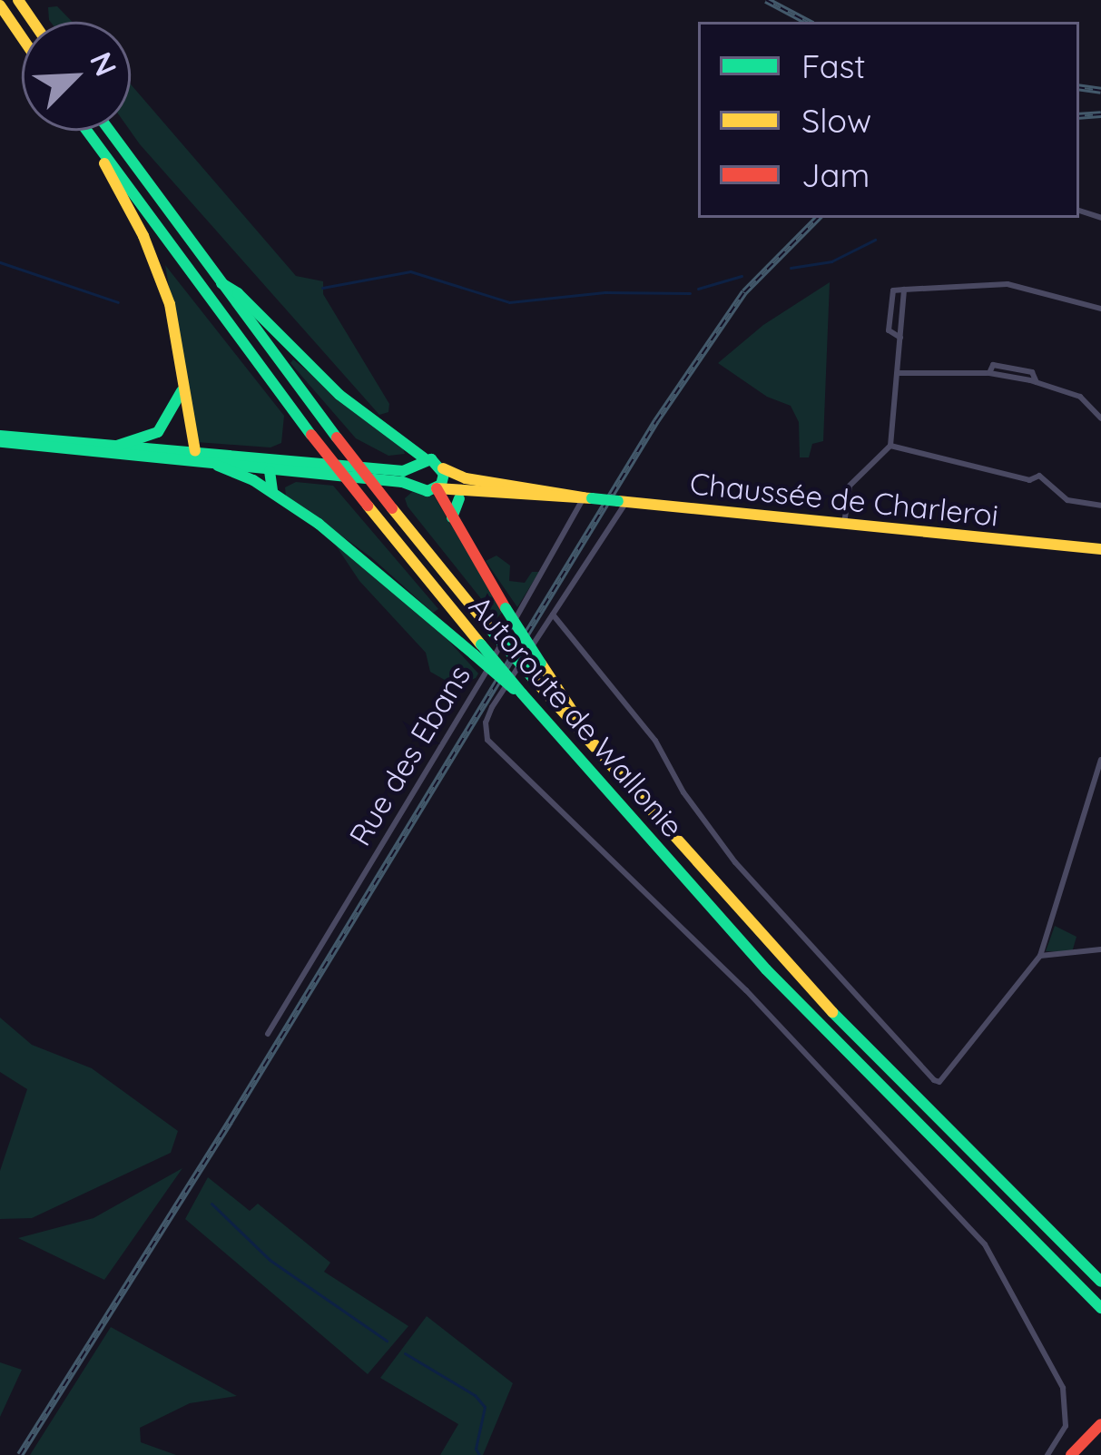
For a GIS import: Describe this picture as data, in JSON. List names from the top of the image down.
{
  "streets": {
    "main road": ["Chaussée de Charleroi", "Autoroute de Wallonie"],
    "street": ["Rue des Ebans"]
  },
  "crossings": [
    ["Chaussée de Charleroi", "Rue des Ebans"]
  ],
  "legend": ["Fast", "Slow", "Jam"],
  "north": "top right"
}
